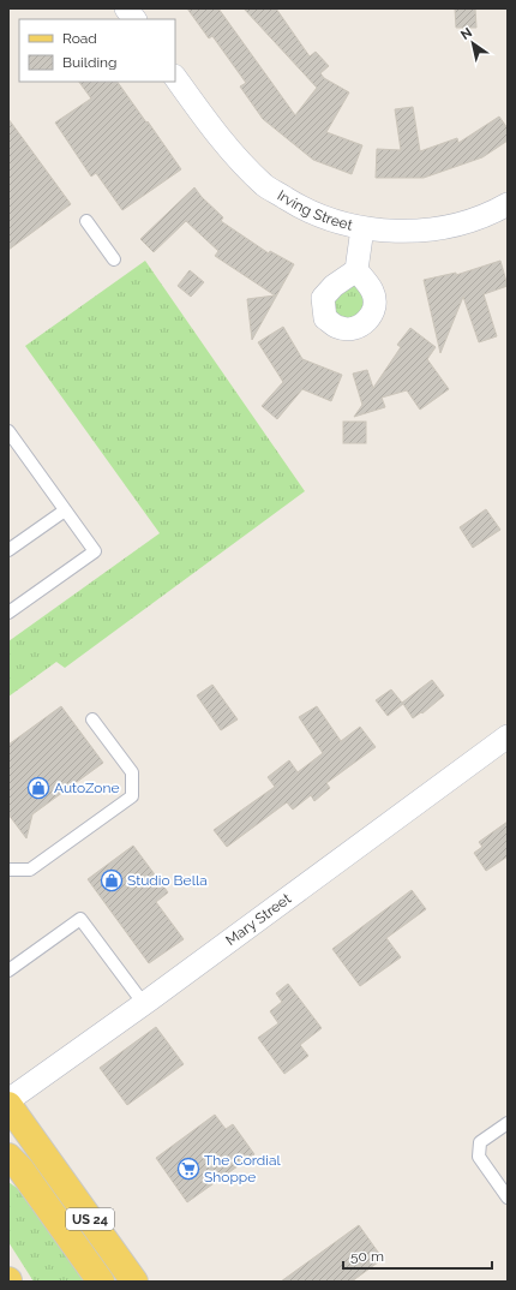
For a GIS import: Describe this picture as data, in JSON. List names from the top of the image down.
{
  "streets": {
    "main road": ["US 24"],
    "street": ["Irving Street", "Mary Street"]
  },
  "places": {
    "shop": ["AutoZone", "Studio Bella"],
    "supermarket": ["The Cordial Shoppe"]
  },
  "legend": ["Road", "Building"],
  "scale_bar": "50 m",
  "north": "top left"
}
